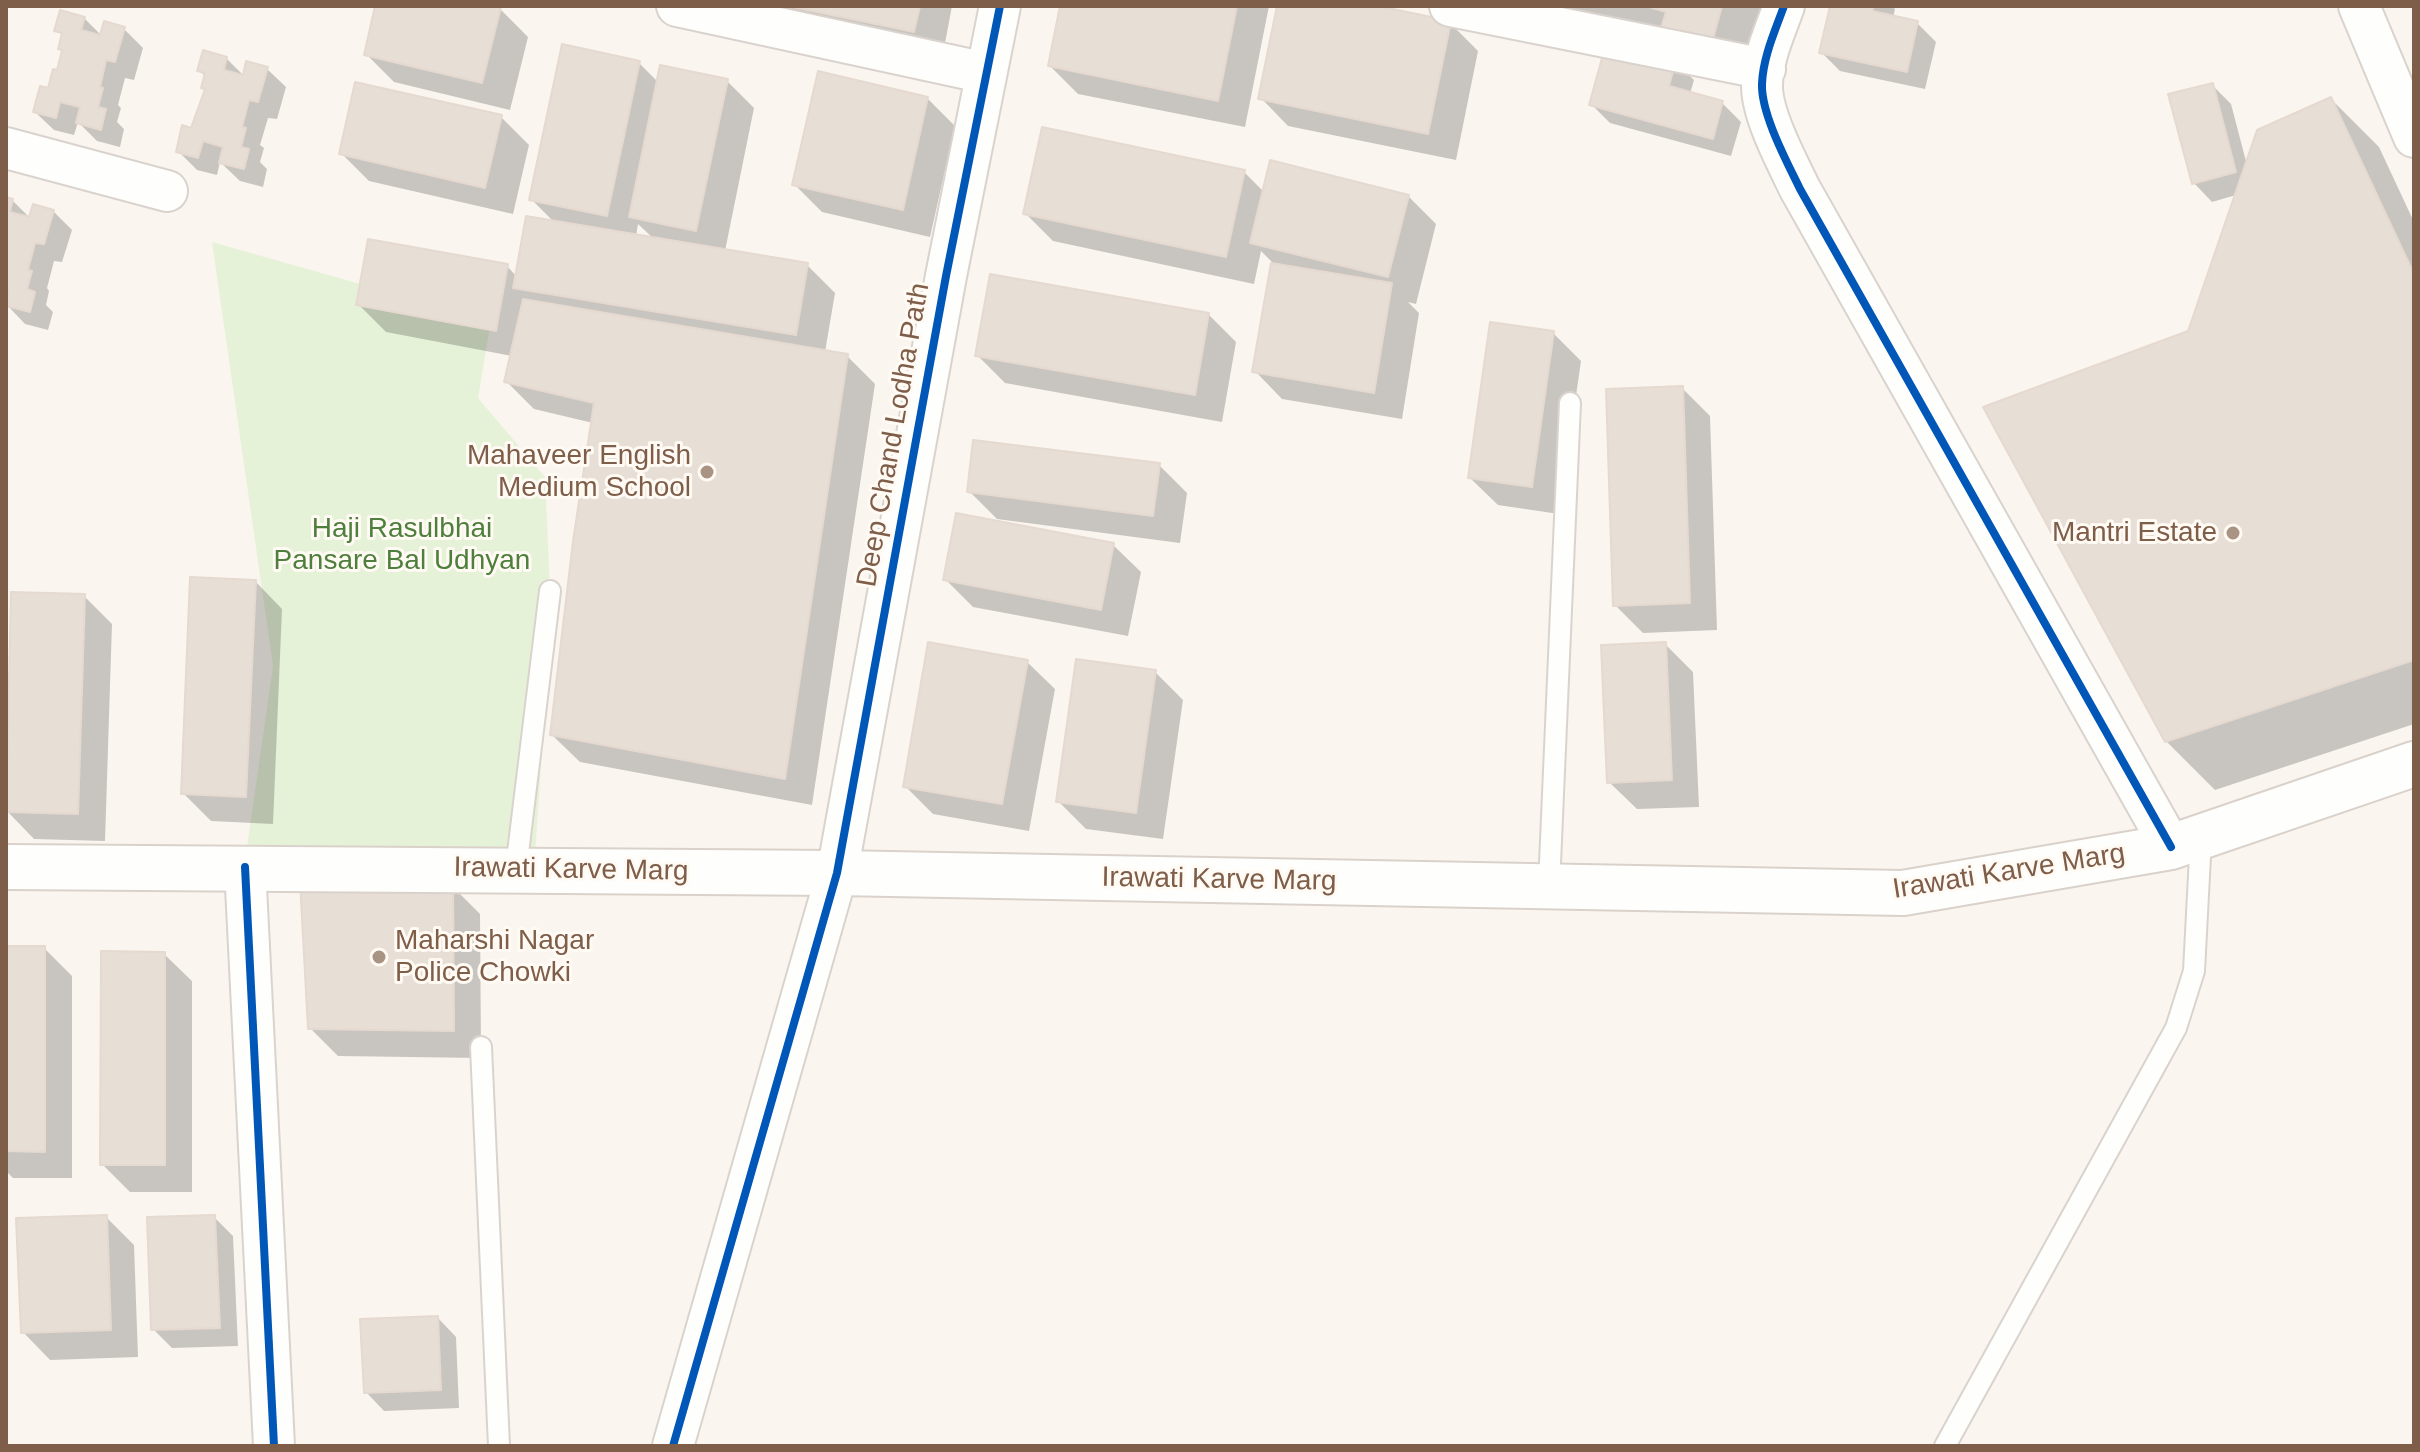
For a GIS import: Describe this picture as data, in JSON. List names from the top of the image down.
{
  "streets": {
    "main road": ["Irawati Karve Marg"],
    "street": ["Deep Chand Lodha Path"]
  },
  "crossings": [
    ["Deep Chand Lodha Path", "Irawati Karve Marg"]
  ],
  "parks": ["Haji Rasulbhai Pansare Bal Udhyan"],
  "places": ["Mahaveer English Medium School", "Mantri Estate", "Maharshi Nagar Police Chowki"]
}
